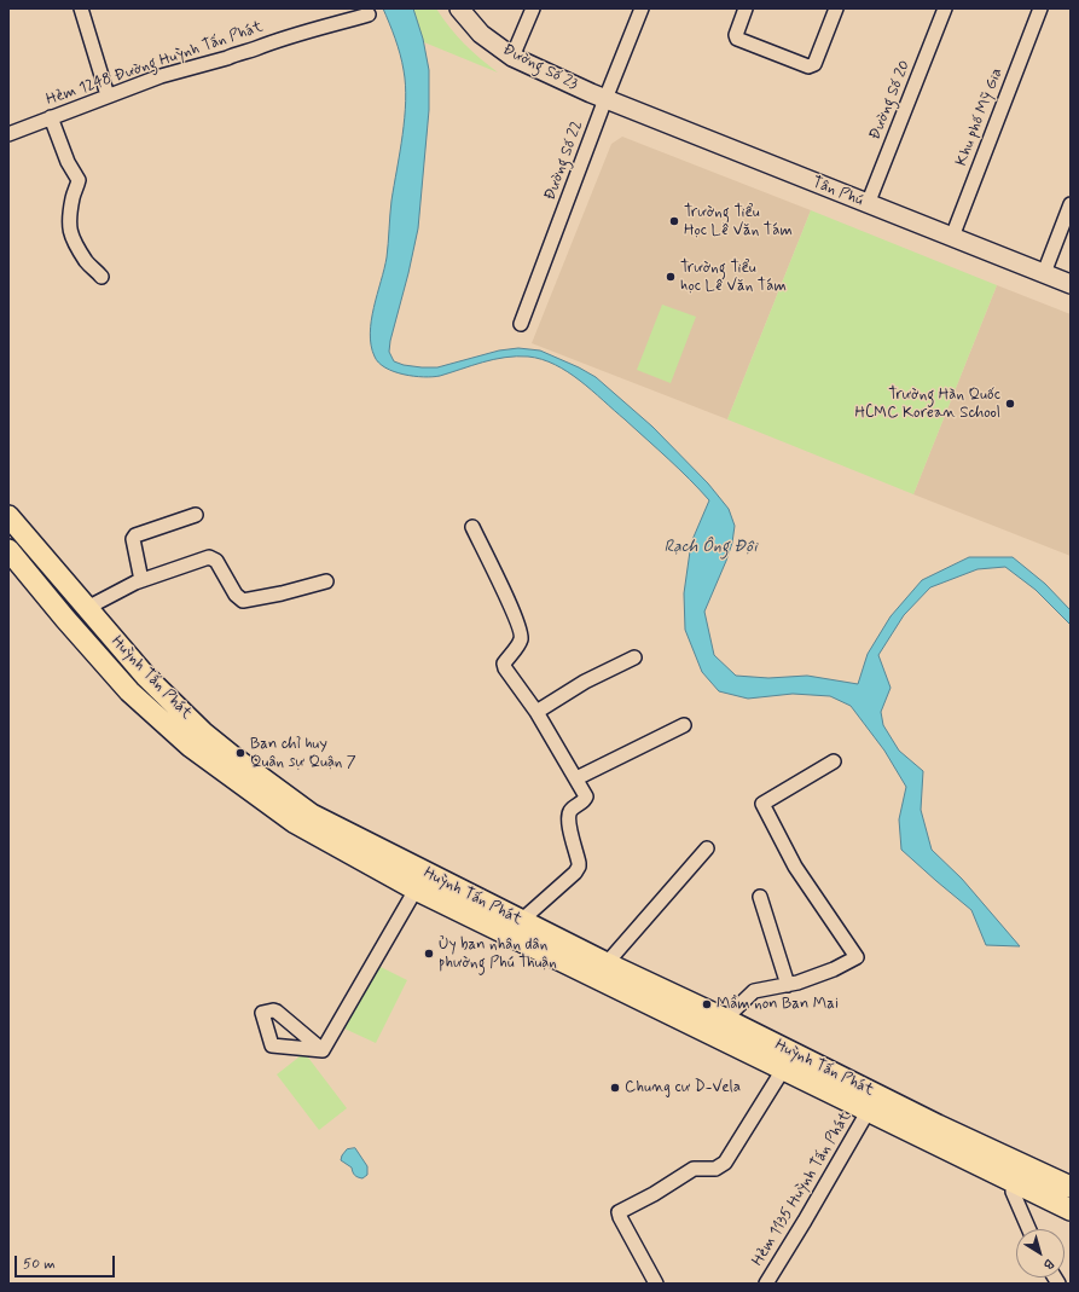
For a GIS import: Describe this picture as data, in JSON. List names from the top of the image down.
{
  "streets": {
    "main road": ["Huỳnh Tấn Phát"],
    "street": [
      "Hẻm 1248 Đường Huỳnh Tấn Phát",
      "Đường Số 23",
      "Đường Số 20",
      "Khu phố Mỹ Gia",
      "Đường Số 22",
      "Tân Phú",
      "Hẻm 1135 Huỳnh Tấn Phát"
    ]
  },
  "crossings": [
    ["Đường Số 23", "Đường Số 22"],
    ["Đường Số 23", "Tân Phú"],
    ["Đường Số 20", "Tân Phú"],
    ["Khu phố Mỹ Gia", "Tân Phú"],
    ["Đường Số 22", "Tân Phú"],
    ["Huỳnh Tấn Phát", "Hẻm 1135 Huỳnh Tấn Phát"]
  ],
  "water": ["Rạch Ông Đội"],
  "places": [
    "Trường Tiểu Học Lê Văn Tám",
    "Trường Tiểu học Lê Văn Tám",
    "Trường Hàn Quốc HCMC Korean School",
    "Ban chỉ huy Quân sự Quận 7",
    "Ủy ban nhân dân phường Phú Thuận",
    "Mầm non Ban Mai",
    "Chung cư D-Vela"
  ],
  "scale_bar": "50 m",
  "north": "bottom right"
}
